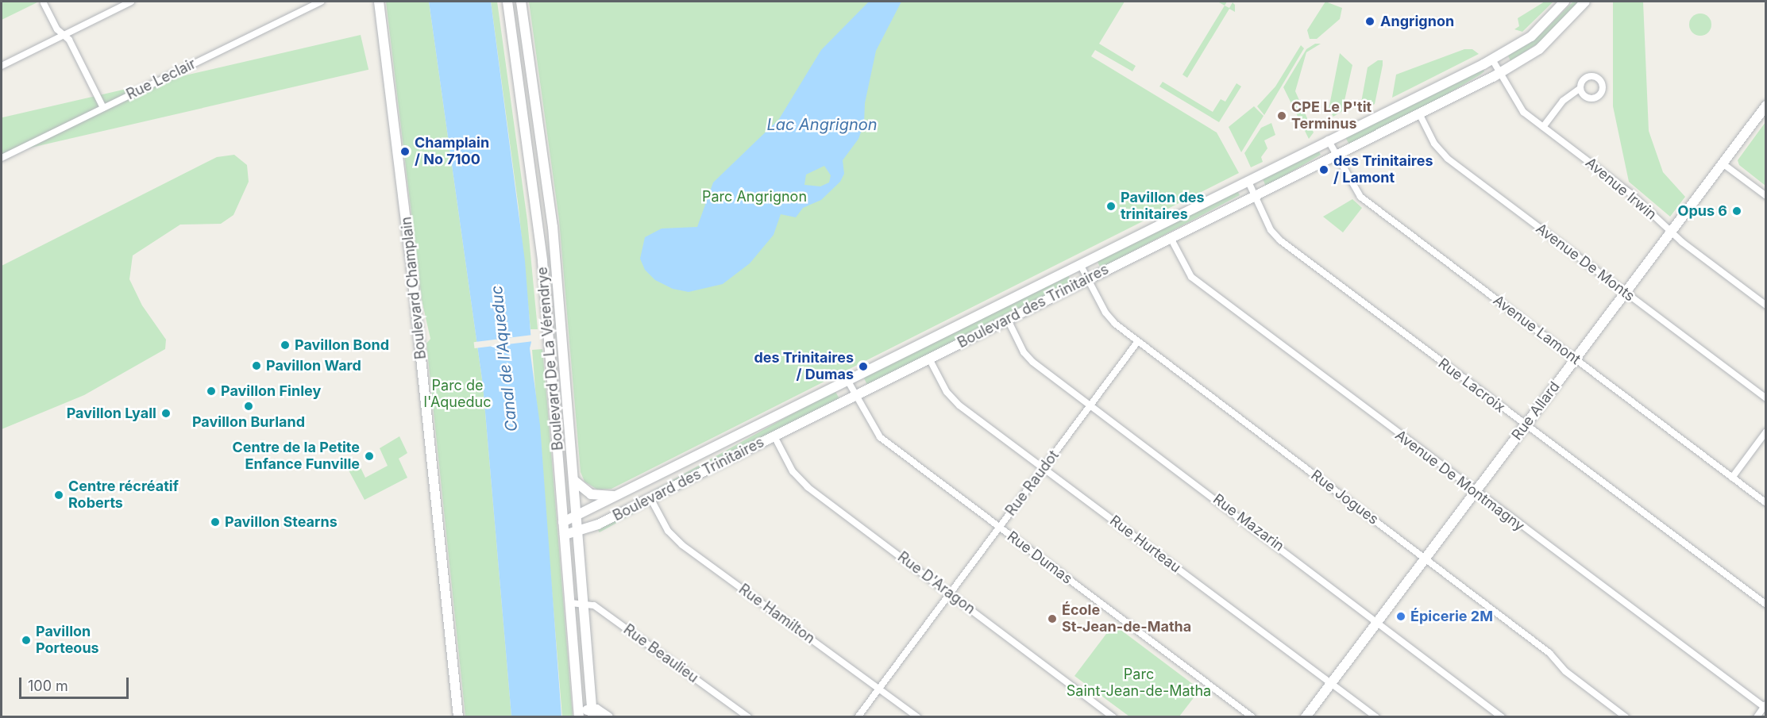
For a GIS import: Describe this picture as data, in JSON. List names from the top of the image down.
{
  "streets": {
    "main road": [
      "Boulevard Champlain",
      "Boulevard des Trinitaires",
      "Boulevard De La Vérendrye",
      "Rue Allard"
    ],
    "street": [
      "Rue Leclair",
      "Avenue Irwin",
      "Avenue De Monts",
      "Avenue Lamont",
      "Rue Lacroix",
      "Avenue De Montmagny",
      "Rue Raudot",
      "Rue Jogues",
      "Rue Mazarin",
      "Rue Hurteau",
      "Rue Dumas",
      "Rue D'Aragon",
      "Rue Hamilton",
      "Rue Beaulieu"
    ]
  },
  "crossings": [
    ["Avenue Irwin", "Boulevard des Trinitaires"],
    ["Avenue Irwin", "Rue Allard"],
    ["Avenue De Monts", "Boulevard des Trinitaires"],
    ["Avenue De Monts", "Rue Allard"],
    ["Boulevard des Trinitaires", "Avenue Lamont"],
    ["Boulevard des Trinitaires", "Boulevard De La Vérendrye"],
    ["Boulevard des Trinitaires", "Rue Lacroix"],
    ["Boulevard des Trinitaires", "Avenue De Montmagny"],
    ["Boulevard des Trinitaires", "Rue Jogues"],
    ["Boulevard des Trinitaires", "Rue Mazarin"],
    ["Boulevard des Trinitaires", "Rue Hurteau"],
    ["Boulevard des Trinitaires", "Rue Dumas"],
    ["Boulevard des Trinitaires", "Rue D'Aragon"],
    ["Boulevard des Trinitaires", "Rue Hamilton"],
    ["Avenue Lamont", "Rue Allard"],
    ["Boulevard De La Vérendrye", "Rue Beaulieu"],
    ["Rue Lacroix", "Rue Allard"],
    ["Rue Allard", "Avenue De Montmagny"],
    ["Rue Allard", "Rue Jogues"],
    ["Rue Allard", "Rue Mazarin"],
    ["Rue Allard", "Rue Hurteau"],
    ["Rue Raudot", "Rue Jogues"],
    ["Rue Raudot", "Rue Mazarin"],
    ["Rue Raudot", "Rue Hurteau"],
    ["Rue Raudot", "Rue Dumas"],
    ["Rue Raudot", "Rue D'Aragon"],
    ["Rue Raudot", "Rue Hamilton"]
  ],
  "water": ["Lac Angrignon", "Canal de l'Aqueduc"],
  "parks": ["Parc Angrignon", "Parc de l'Aqueduc", "Parc Saint-Jean-de-Matha"],
  "places": [
    "Angrignon",
    "CPE Le P'tit Terminus",
    "Champlain / No 7100",
    "des Trinitaires / Lamont",
    "Pavillon des trinitaires",
    "Opus 6",
    "Pavillon Bond",
    "Pavillon Ward",
    "des Trinitaires / Dumas",
    "Pavillon Finley",
    "Pavillon Burland",
    "Pavillon Lyall",
    "Centre de la Petite Enfance Funville",
    "Centre récréatif Roberts",
    "Pavillon Stearns",
    "Épicerie 2M",
    "École St-Jean-de-Matha",
    "Pavillon Porteous"
  ],
  "scale_bar": "100 m"
}
